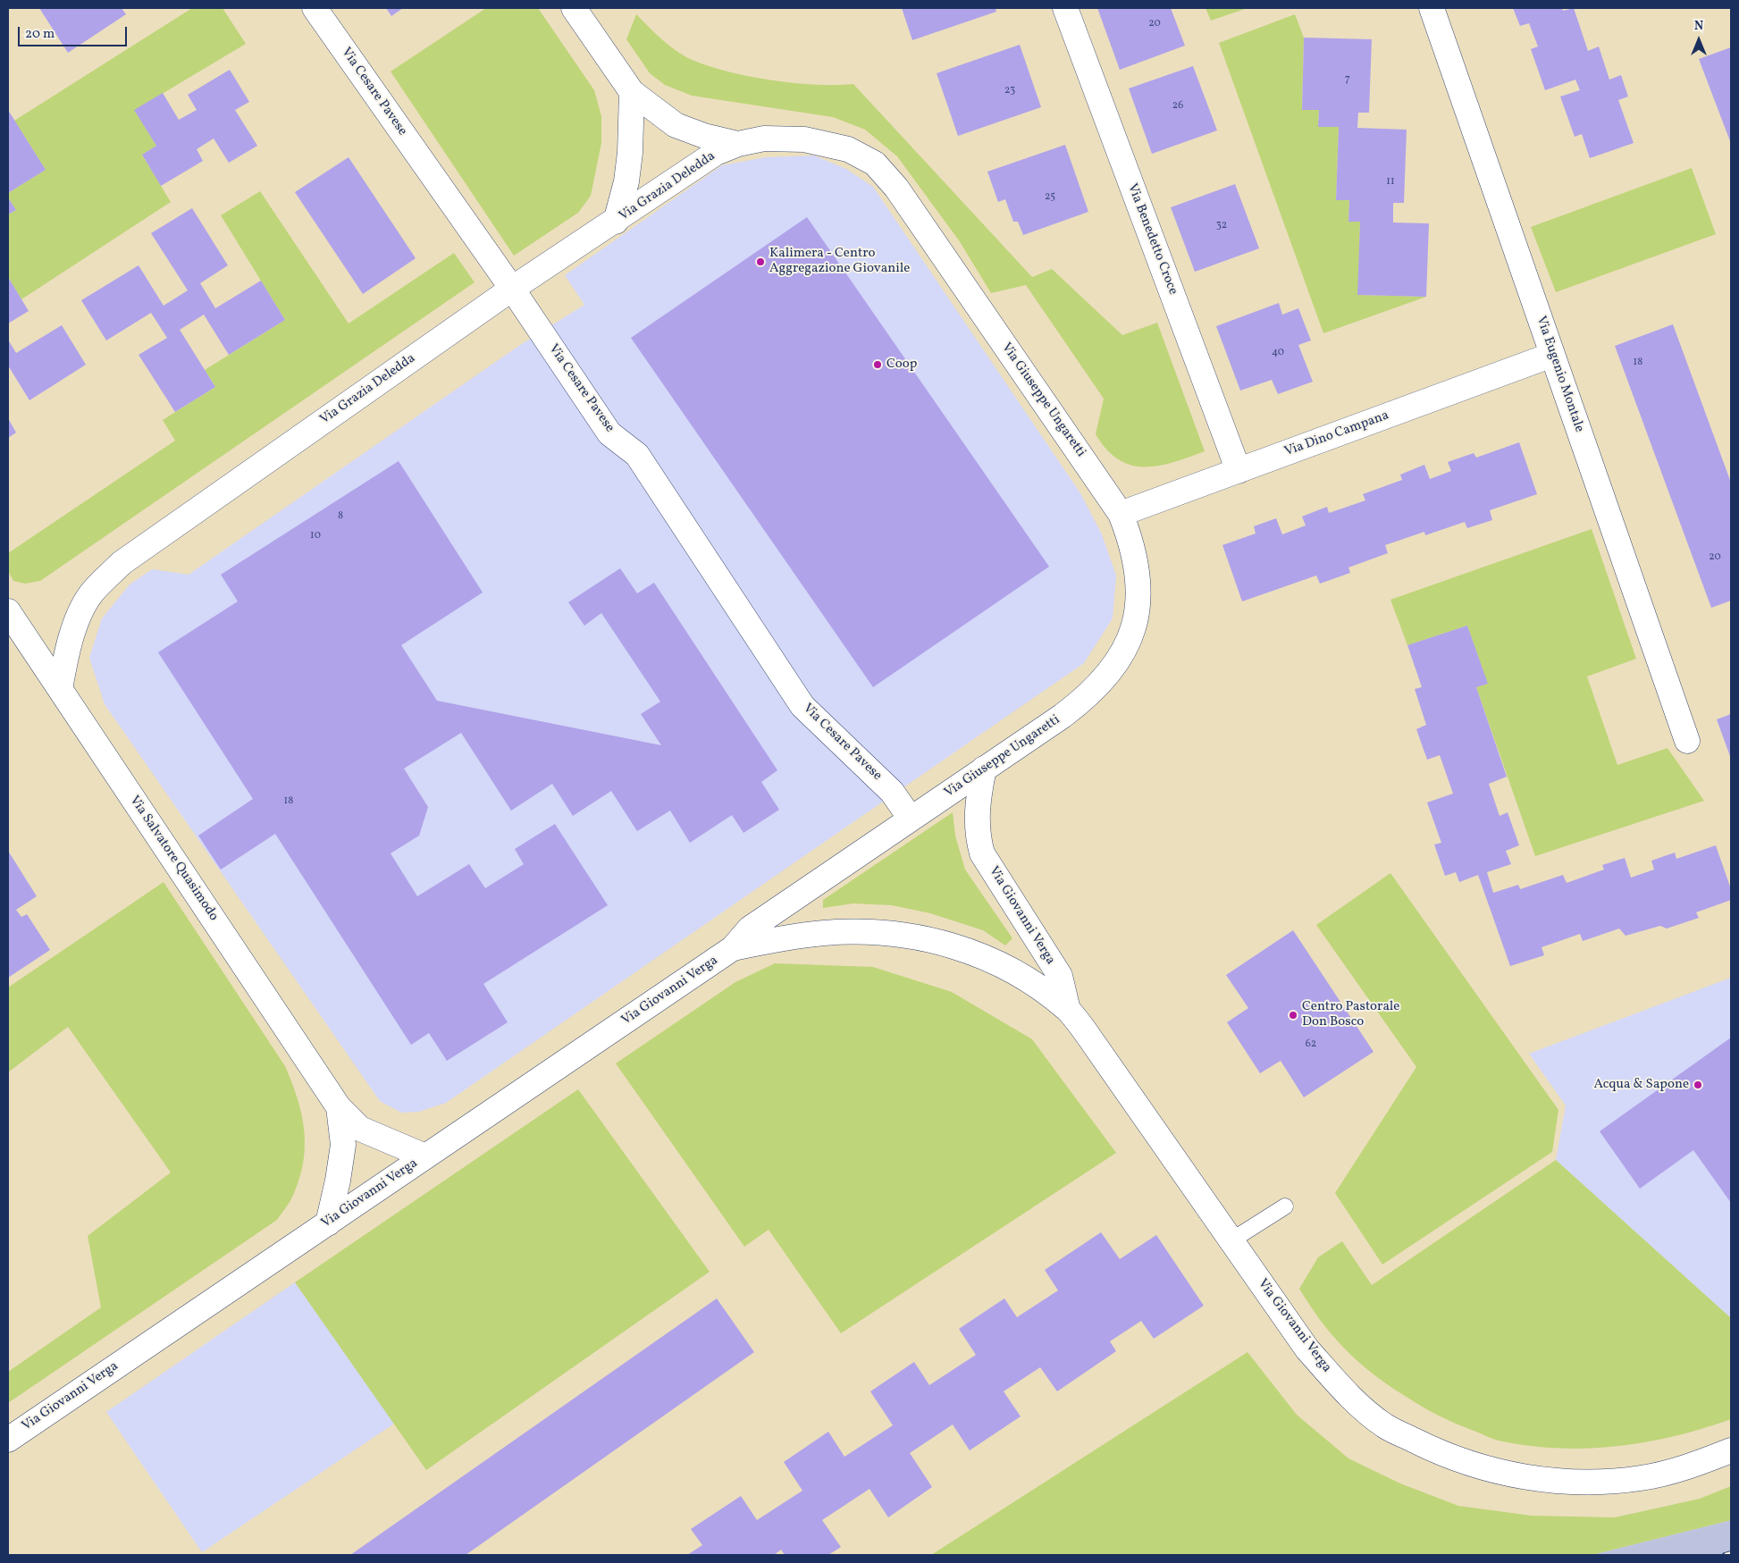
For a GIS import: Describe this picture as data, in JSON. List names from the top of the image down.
{
  "streets": {
    "street": [
      "Via Cesare Pavese",
      "Via Grazia Deledda",
      "Via Benedetto Croce",
      "Via Eugenio Montale",
      "Via Giuseppe Ungaretti",
      "Via Dino Campana",
      "Via Salvatore Quasimodo",
      "Via Giovanni Verga"
    ]
  },
  "crossings": [
    ["Via Cesare Pavese", "Via Grazia Deledda"],
    ["Via Cesare Pavese", "Via Giuseppe Ungaretti"],
    ["Via Cesare Pavese", "Via Giovanni Verga"],
    ["Via Grazia Deledda", "Via Giuseppe Ungaretti"],
    ["Via Grazia Deledda", "Via Salvatore Quasimodo"],
    ["Via Benedetto Croce", "Via Dino Campana"],
    ["Via Eugenio Montale", "Via Dino Campana"],
    ["Via Giuseppe Ungaretti", "Via Dino Campana"],
    ["Via Giuseppe Ungaretti", "Via Giovanni Verga"],
    ["Via Salvatore Quasimodo", "Via Giovanni Verga"]
  ],
  "places": [
    "Kalimera - Centro Aggregazione Giovanile",
    "Coop",
    "Centro Pastorale Don Bosco",
    "Acqua & Sapone"
  ],
  "house_numbers": [
    "20",
    "7",
    "23",
    "26",
    "11",
    "25",
    "32",
    "40",
    "18",
    "8",
    "10",
    "20",
    "18",
    "62"
  ],
  "scale_bar": "20 m",
  "north": "top"
}
